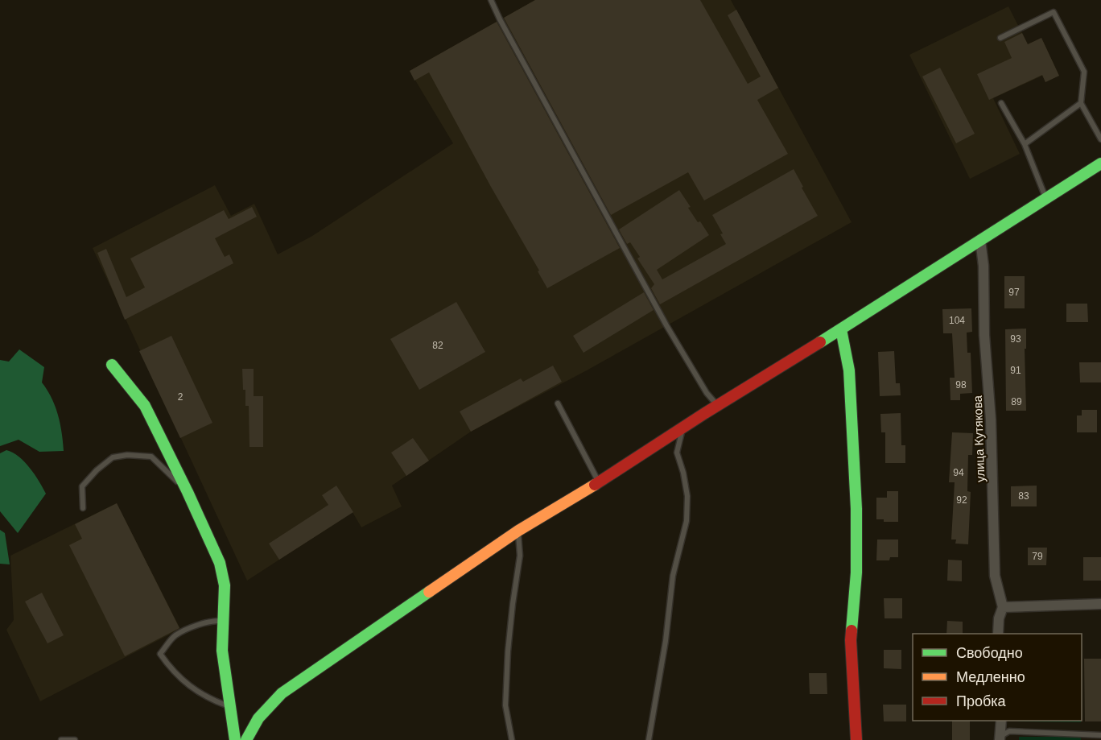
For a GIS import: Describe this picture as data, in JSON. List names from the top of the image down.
{
  "streets": {
    "street": ["улица Кутякова"]
  },
  "house_numbers": [
    "97",
    "104",
    "93",
    "82",
    "91",
    "98",
    "2",
    "89",
    "94",
    "83",
    "92",
    "79"
  ],
  "legend": ["Свободно", "Медленно", "Пробка"]
}
